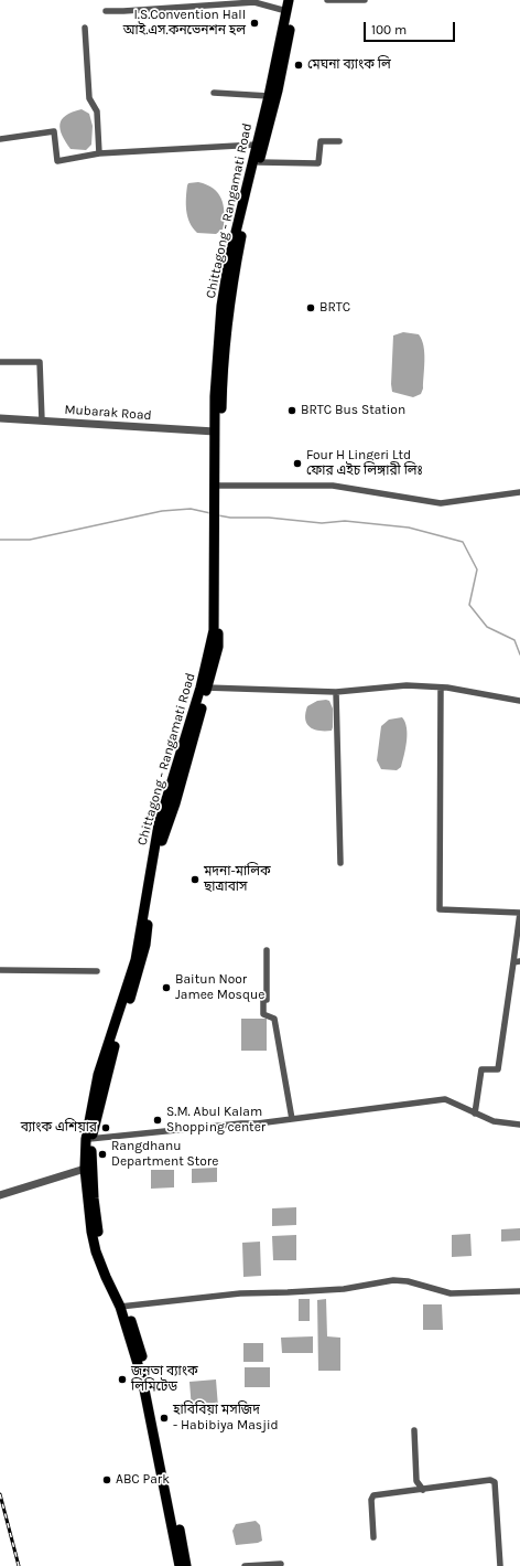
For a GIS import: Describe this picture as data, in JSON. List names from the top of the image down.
{
  "streets": {
    "highway": ["Chittagong - Rangamati Road"],
    "street": ["Mubarak Road"]
  },
  "crossings": [
    ["Chittagong - Rangamati Road", "Mubarak Road"]
  ],
  "places": [
    "I.S.Convention Hall আই.এস.কনভেনশন হল",
    "মেঘনা ব্যাংক লি",
    "BRTC",
    "BRTC Bus Station",
    "Four H Lingeri Ltd ফোর এইচ লিঙ্গারী লিঃ",
    "মদনা-মালিক ছাত্রাবাস",
    "Baitun Noor Jamee Mosque",
    "S.M. Abul Kalam Shopping center",
    "ব্যাংক এশিয়ার",
    "Rangdhanu Department Store",
    "জনতা ব্যাংক লিমিটেড",
    "হাবিবিয়া মসজিদ - Habibiya Masjid",
    "ABC Park"
  ],
  "scale_bar": "100 m"
}
